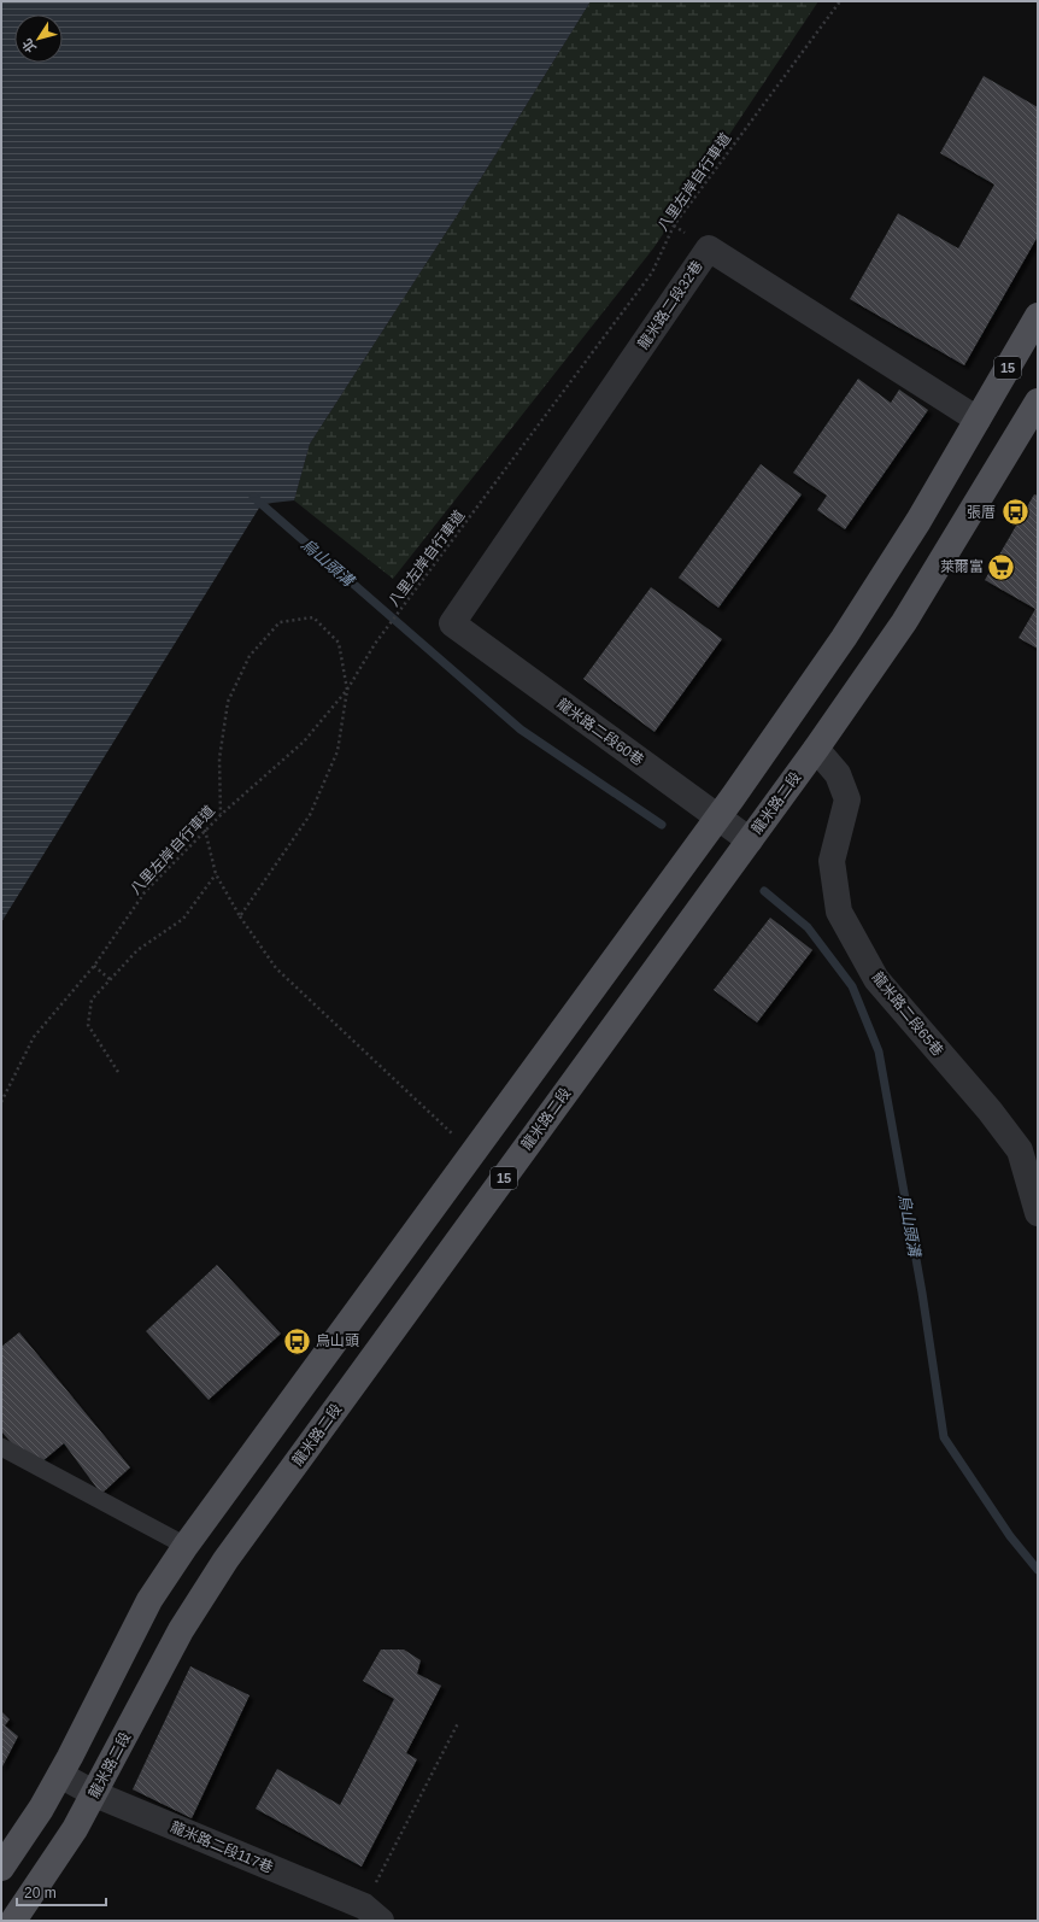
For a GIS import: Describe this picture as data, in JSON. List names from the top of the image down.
{
  "streets": {
    "main road": ["15", "龍米路二段"],
    "street": [
      "龍米路二段32巷",
      "龍米路二段60巷",
      "龍米路二段65巷",
      "龍米路二段117巷"
    ],
    "path": ["八里左岸自行車道"]
  },
  "crossings": [
    ["龍米路二段32巷", "15"],
    ["龍米路二段32巷", "龍米路二段60巷"],
    ["15", "龍米路二段60巷"],
    ["15", "龍米路二段117巷"],
    ["龍米路二段60巷", "龍米路二段"],
    ["龍米路二段", "龍米路二段65巷"],
    ["龍米路二段", "龍米路二段117巷"]
  ],
  "water": ["烏山頭溝"],
  "places": {
    "bus stop": ["張厝", "烏山頭"],
    "supermarket": ["萊爾富"]
  },
  "scale_bar": "20 m",
  "north": "bottom left"
}
